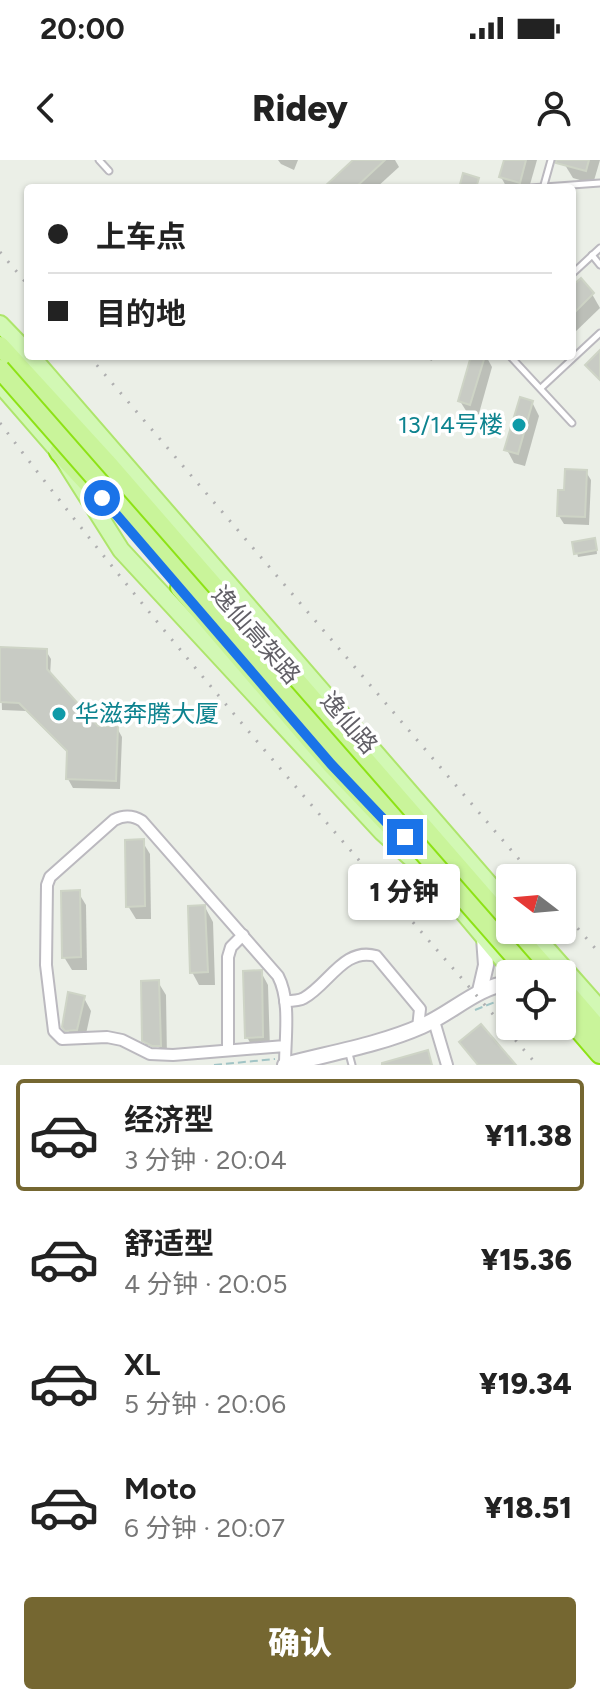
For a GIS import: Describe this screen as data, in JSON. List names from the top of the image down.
{
  "streets": {
    "highway": ["逸仙高架路"],
    "main road": ["逸仙路"]
  },
  "places": ["13/14号楼", "华滋奔腾大厦"],
  "north": "left",
  "page": {
    "status": "20:00",
    "header": "Ridey",
    "banner": ["上车点", "目的地"],
    "bubble": "1 分钟",
    "list": [
      {
        "name": "经济型",
        "note": "3 分钟 · 20:04",
        "value": "¥11.38"
      },
      {
        "name": "舒适型",
        "note": "4 分钟 · 20:05",
        "value": "¥15.36"
      },
      {
        "name": "XL",
        "note": "5 分钟 · 20:06",
        "value": "¥19.34"
      },
      {
        "name": "Moto",
        "note": "6 分钟 · 20:07",
        "value": "¥18.51"
      }
    ],
    "buttons": "确认"
  }
}
